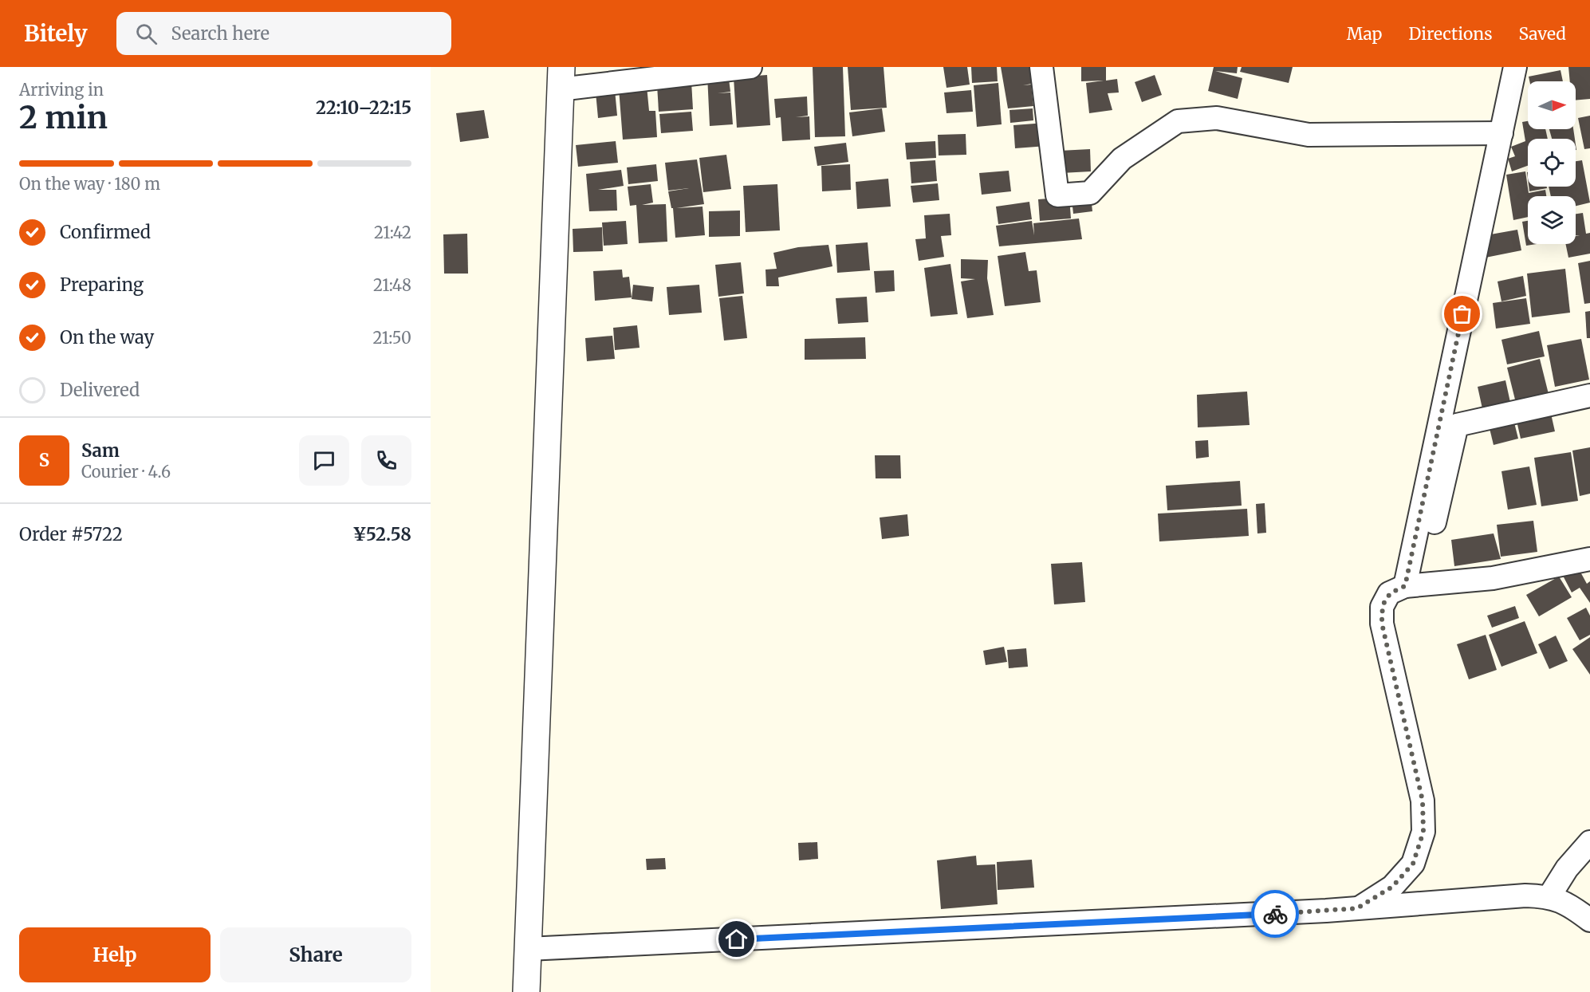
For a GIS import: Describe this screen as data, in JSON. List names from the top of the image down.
{
  "north": "right",
  "page": {
    "header": "Bitely",
    "search": "Search here",
    "nav": ["Map", "Directions", "Saved"],
    "heading": ["2 min", "Arriving in", "22:10–22:15"],
    "panel": [
      "Sam",
      "Courier · 4.6",
      "Order #5722",
      "¥52.58"
    ],
    "bar": "On the way · 180 m",
    "list": [
      ["Confirmed", "21:42"],
      ["Preparing", "21:48"],
      ["On the way", "21:50"],
      "Delivered"
    ],
    "round": "S",
    "buttons": ["Help", "Share"]
  }
}
